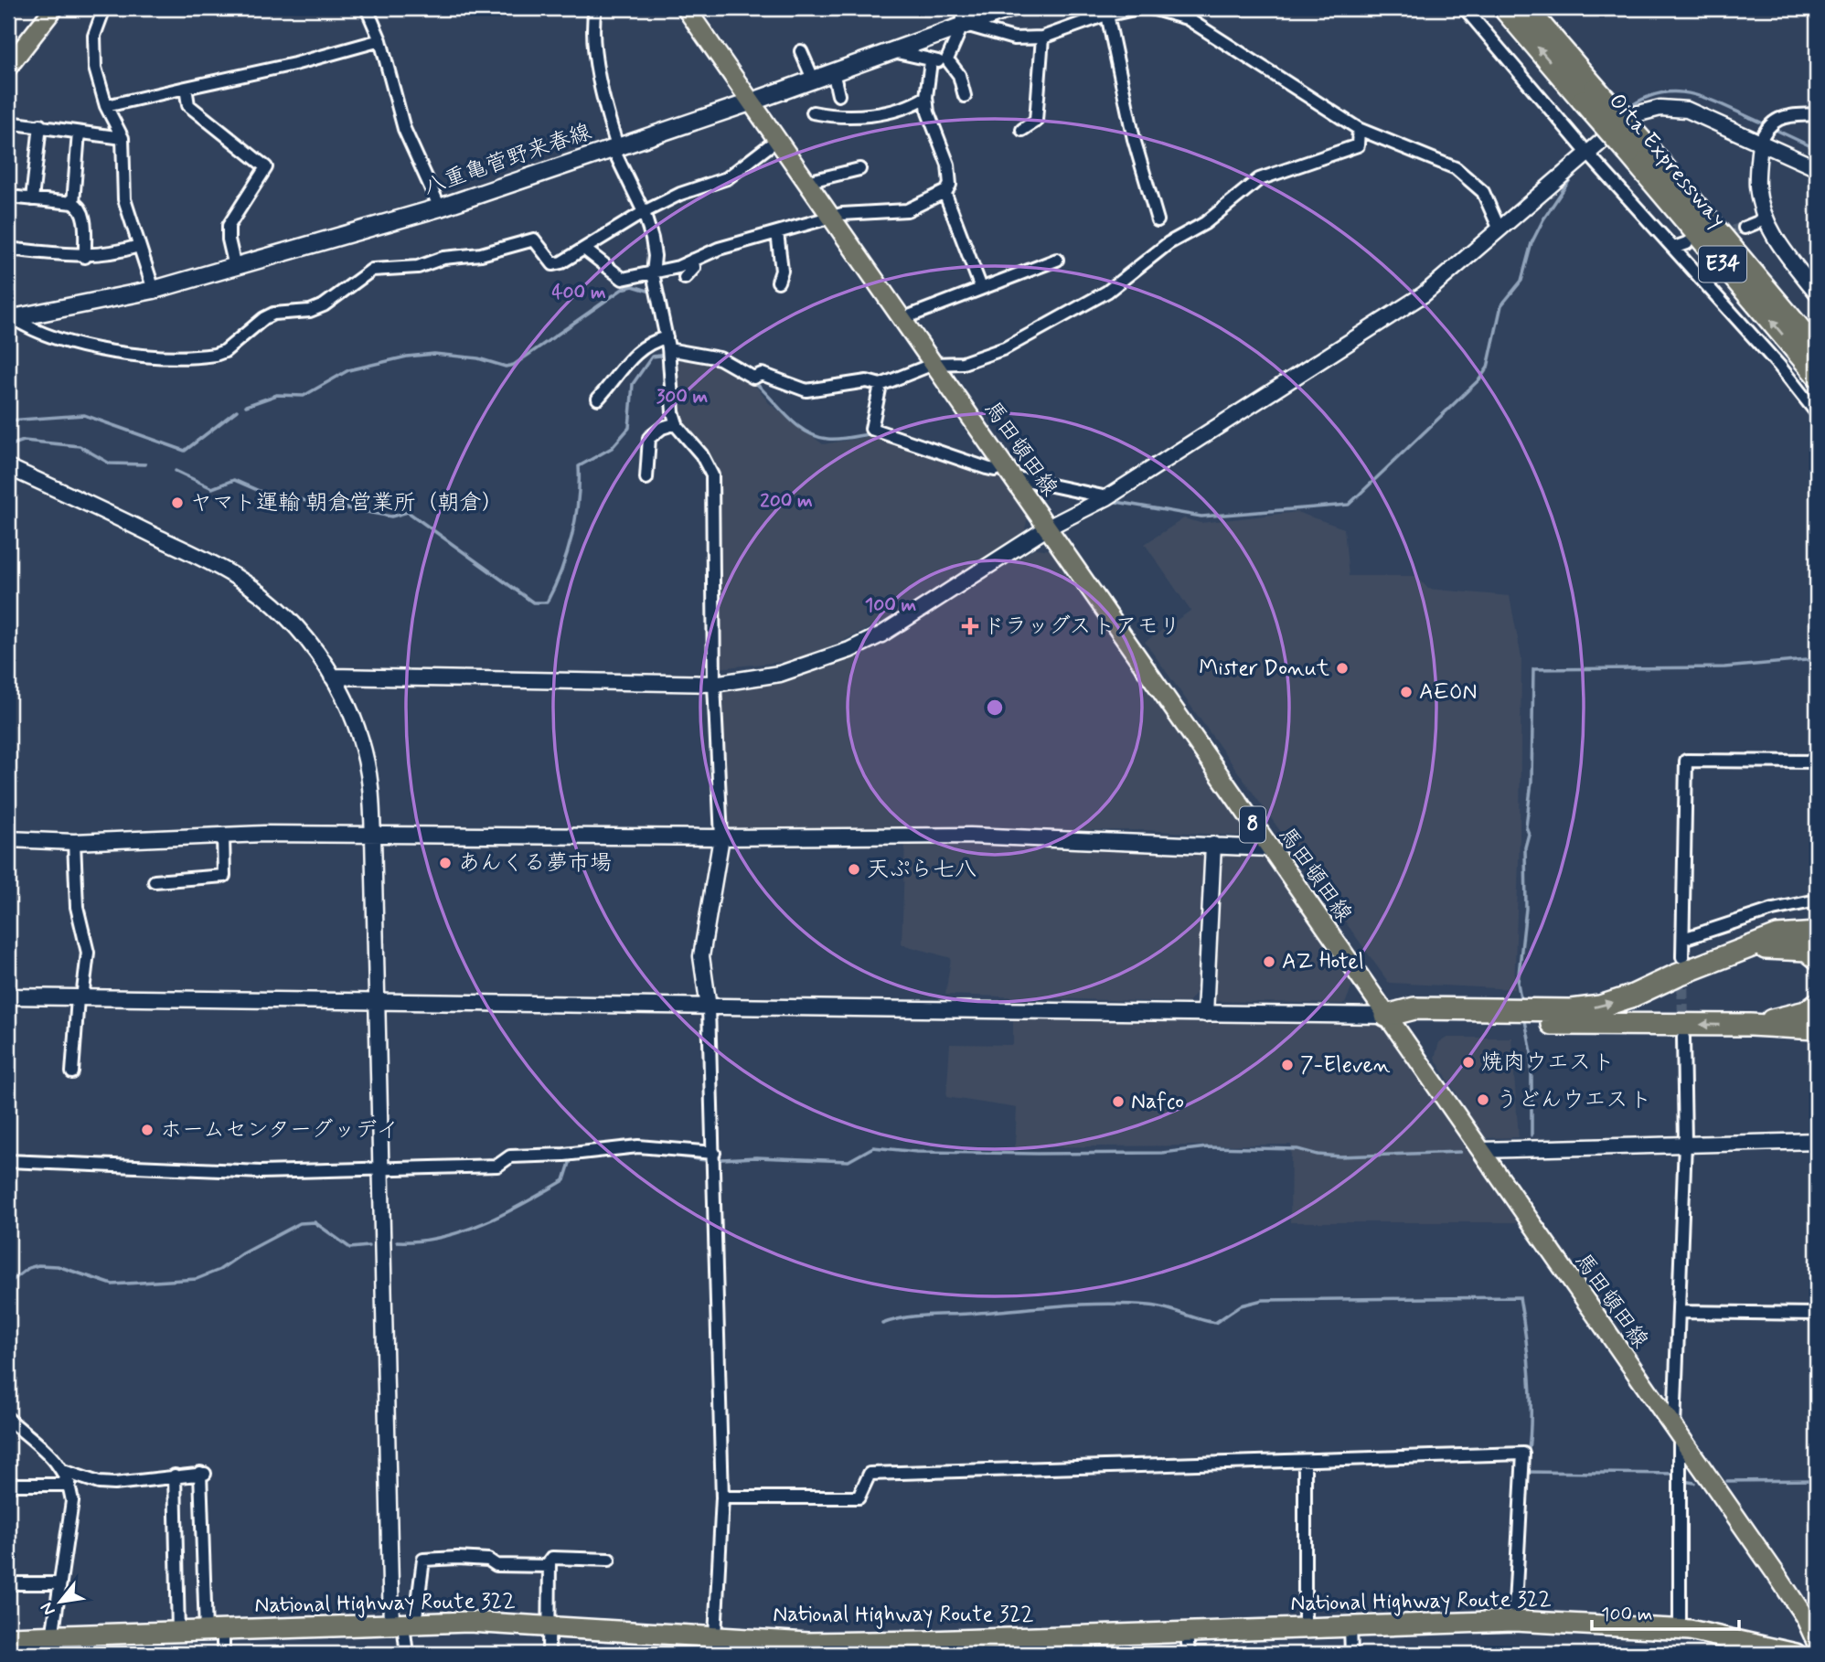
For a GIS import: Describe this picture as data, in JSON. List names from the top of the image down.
{
  "streets": {
    "highway": ["Oita Expressway", "E34", "National Highway Route 322"],
    "main road": ["八重亀菅野来春線", "馬田頓田線", "8"]
  },
  "crossings": [
    ["八重亀菅野来春線", "馬田頓田線"]
  ],
  "places": {
    "other": [
      "ヤマト運輸 朝倉営業所（朝倉）",
      "Mister Donut",
      "AEON",
      "あんくる夢市場",
      "天ぷら七八",
      "AZ Hotel",
      "焼肉ウエスト",
      "7-Eleven",
      "うどんウエスト",
      "Nafco",
      "ホームセンターグッデイ"
    ],
    "health": ["ドラッグストアモリ"]
  },
  "scale_bar": "100 m",
  "north": "bottom left",
  "rings": [
    "400 m",
    "300 m",
    "200 m",
    "100 m"
  ]
}
